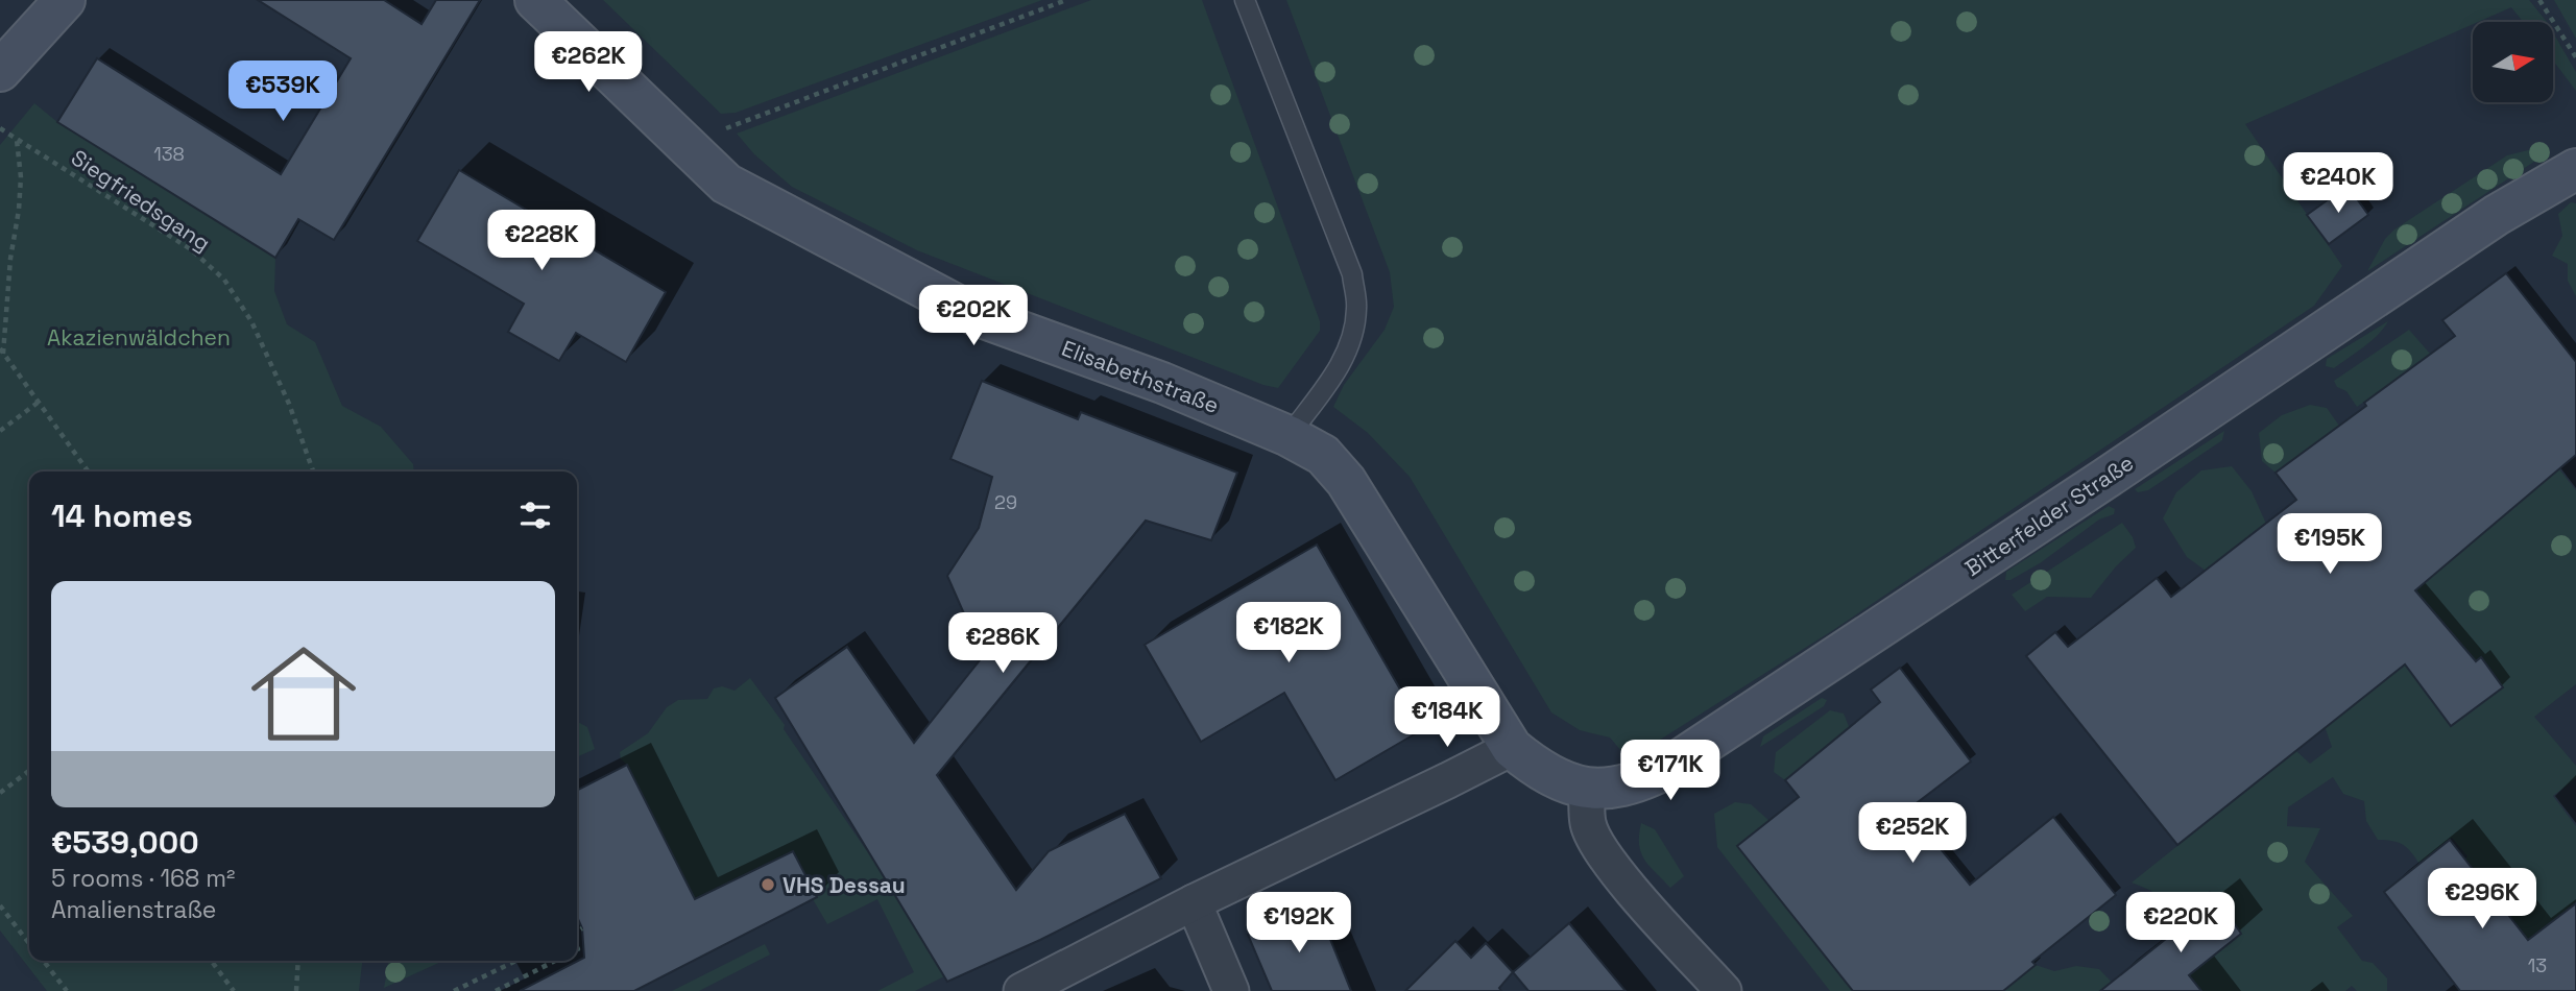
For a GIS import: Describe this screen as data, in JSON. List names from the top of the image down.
{
  "streets": {
    "street": ["Elisabethstraße", "Bitterfelder Straße"],
    "path": ["Siegfriedsgang"]
  },
  "crossings": [
    ["Elisabethstraße", "Bitterfelder Straße"]
  ],
  "parks": ["Akazienwäldchen"],
  "places": ["VHS Dessau"],
  "house_numbers": ["138", "29", "13"],
  "north": "right",
  "page": {
    "price": [
      "€262K",
      "€539K",
      "€240K",
      "€228K",
      "€202K",
      "€195K",
      "€182K",
      "€286K",
      "€184K",
      "€171K",
      "€252K",
      "€296K",
      "€192K",
      "€220K"
    ],
    "heading": "14 homes",
    "list": [
      {
        "name": "€539,000",
        "note": "5 rooms · 168 m² · Amalienstraße"
      }
    ]
  }
}
